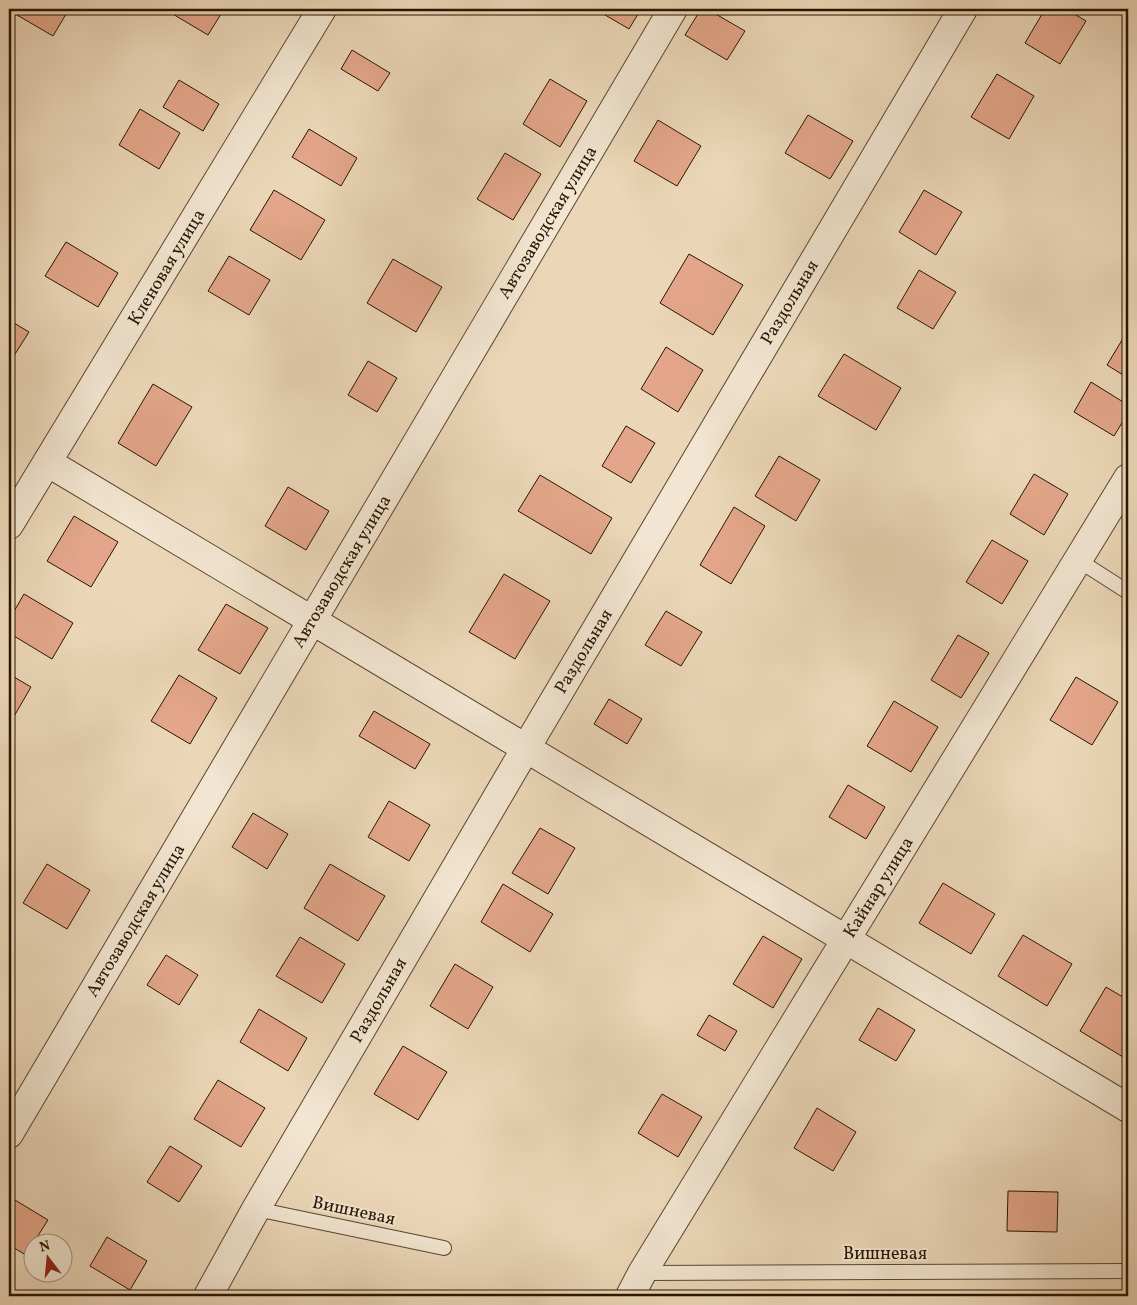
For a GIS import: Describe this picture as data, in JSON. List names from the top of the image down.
{
  "streets": {
    "street": [
      "Автозаводская улица",
      "Кленовая улица",
      "Раздольная",
      "Кайнар улица"
    ],
    "lane": ["Вишневая"]
  },
  "crossings": [
    ["Раздольная", "Вишневая"],
    ["Кайнар улица", "Вишневая"]
  ],
  "north": "top"
}
